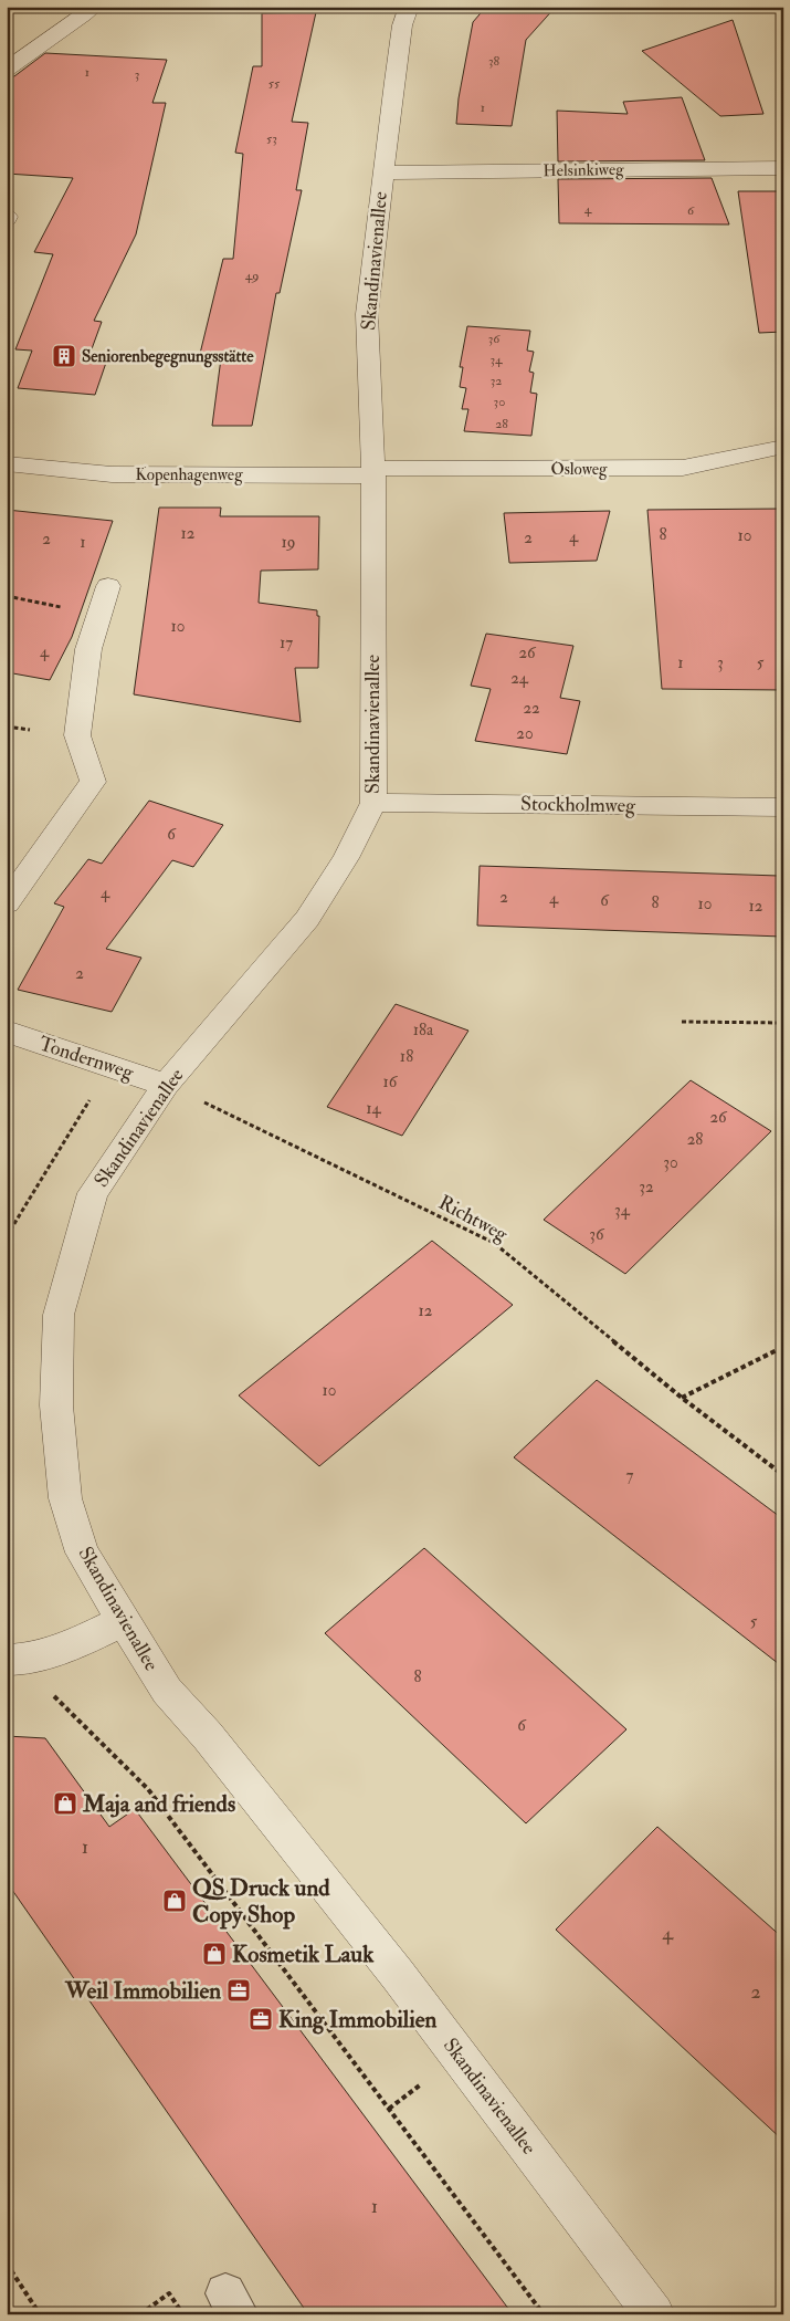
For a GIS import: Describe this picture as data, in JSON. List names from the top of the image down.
{
  "streets": {
    "street": [
      "Helsinkiweg",
      "Skandinavienallee",
      "Osloweg",
      "Kopenhagenweg",
      "Stockholmweg",
      "Tondernweg"
    ],
    "path": ["Richtweg"]
  },
  "crossings": [
    ["Helsinkiweg", "Skandinavienallee"],
    ["Skandinavienallee", "Osloweg"],
    ["Skandinavienallee", "Kopenhagenweg"],
    ["Skandinavienallee", "Stockholmweg"],
    ["Skandinavienallee", "Tondernweg"],
    ["Skandinavienallee", "Richtweg"],
    ["Osloweg", "Kopenhagenweg"],
    ["Tondernweg", "Richtweg"]
  ],
  "places": {
    "building": ["Seniorenbegegnungsstätte"],
    "shop": ["Maja and friends", "QS Druck und Copy Shop", "Kosmetik Lauk"],
    "office": ["Weil Immobilien", "King Immobilien"]
  },
  "house_numbers": [
    "38",
    "1",
    "3",
    "55",
    "1",
    "53",
    "4",
    "6",
    "49",
    "36",
    "34",
    "32",
    "30",
    "28",
    "12",
    "8",
    "10",
    "4",
    "2",
    "2",
    "1",
    "19",
    "10",
    "17",
    "4",
    "26",
    "1",
    "3",
    "5",
    "24",
    "22",
    "20",
    "6",
    "4",
    "2",
    "4",
    "6",
    "8",
    "10",
    "12",
    "2",
    "18a",
    "18",
    "16",
    "14",
    "26",
    "28",
    "30",
    "32",
    "34",
    "36",
    "12",
    "10",
    "7",
    "5",
    "8",
    "6",
    "1",
    "4",
    "2",
    "1"
  ]
}
